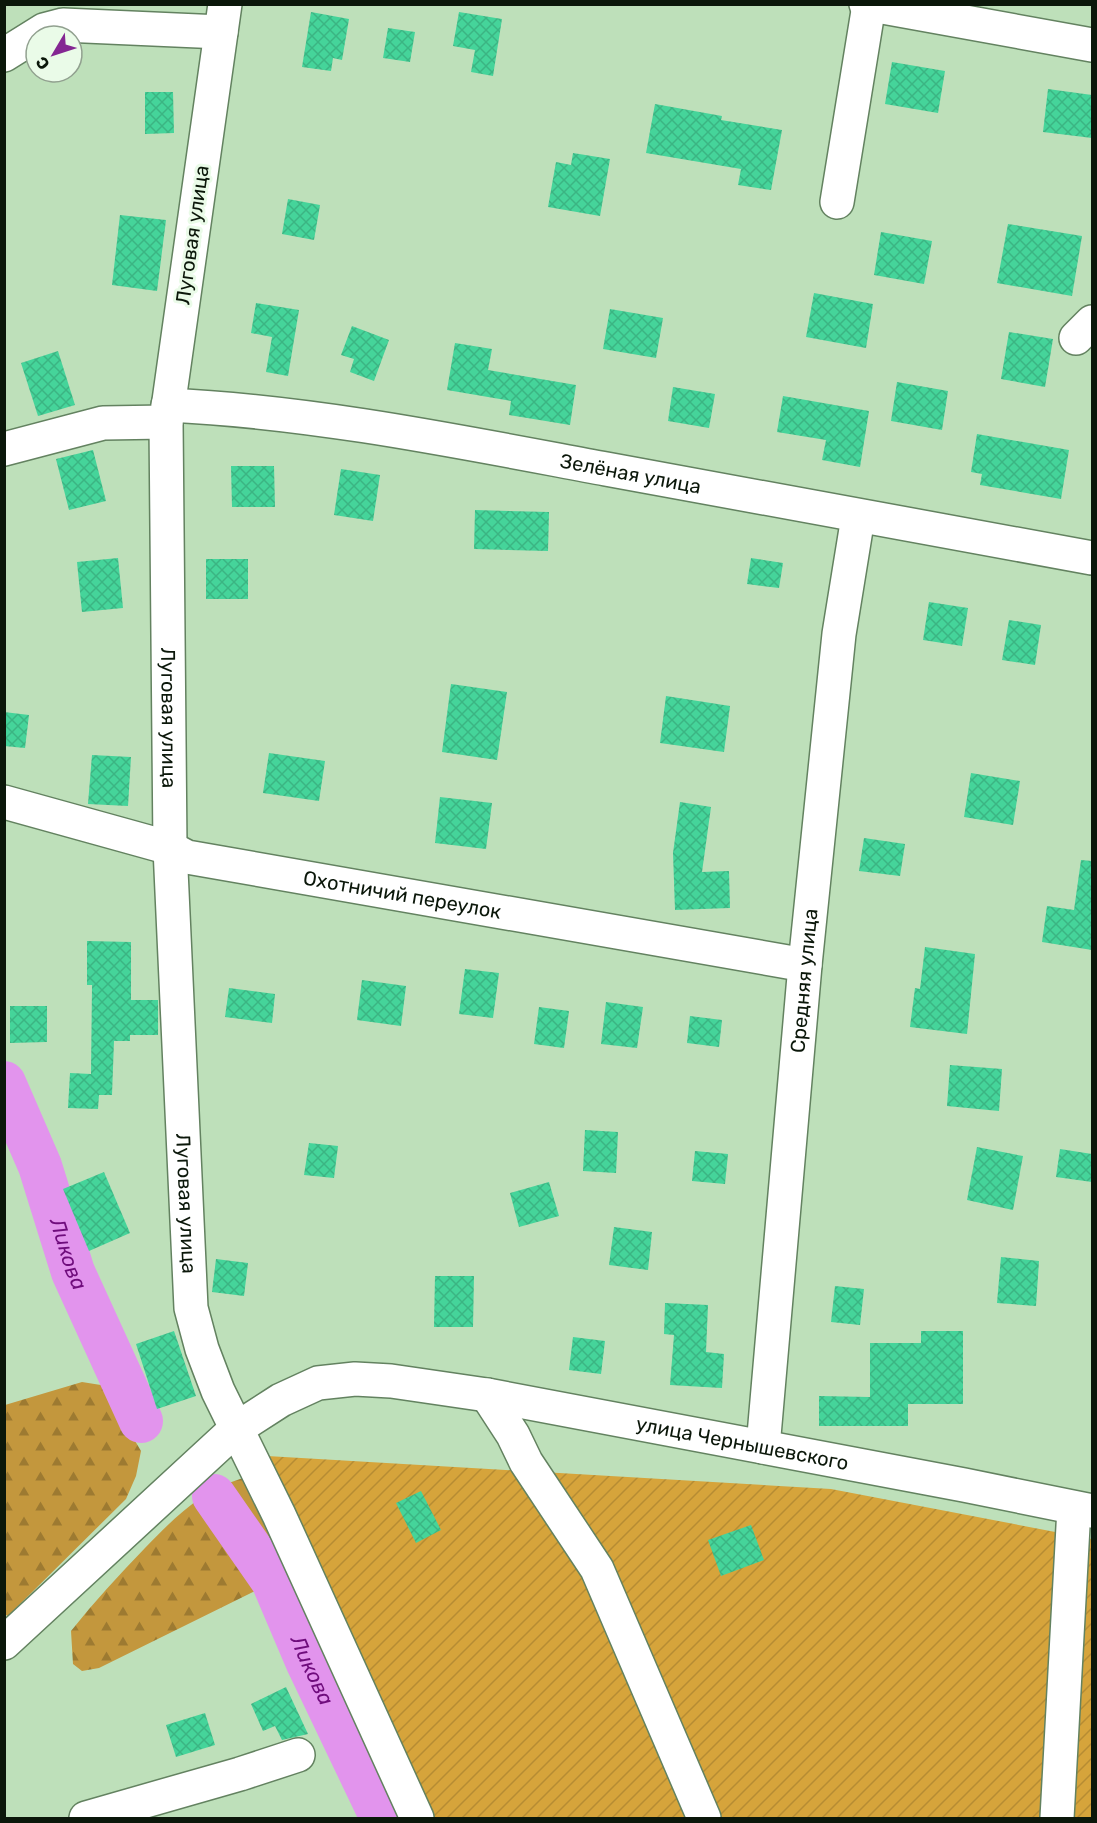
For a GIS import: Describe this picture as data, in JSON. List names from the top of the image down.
{
  "streets": {
    "street": [
      "Луговая улица",
      "Зелёная улица",
      "Охотничий переулок",
      "Средняя улица",
      "улица Чернышевского"
    ]
  },
  "crossings": [
    ["Луговая улица", "Зелёная улица"],
    ["Луговая улица", "Охотничий переулок"],
    ["Луговая улица", "улица Чернышевского"],
    ["Зелёная улица", "Средняя улица"],
    ["Охотничий переулок", "Средняя улица"],
    ["Средняя улица", "улица Чернышевского"]
  ],
  "water": ["Ликова"],
  "north": "bottom left"
}
